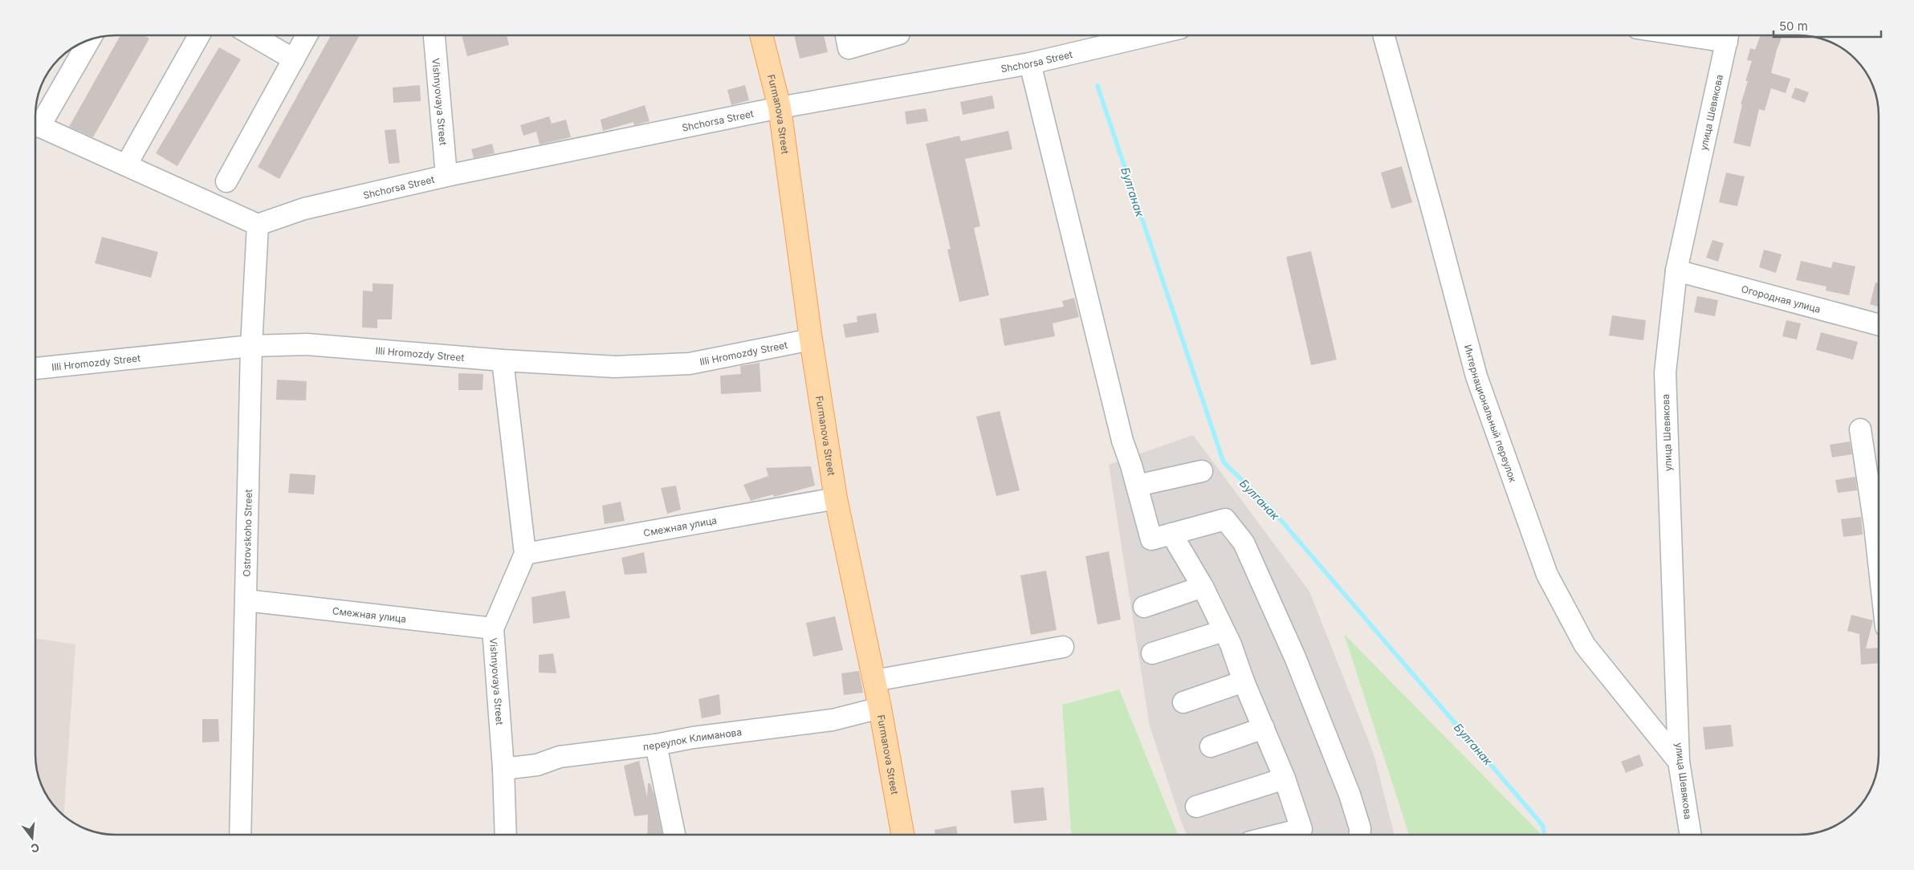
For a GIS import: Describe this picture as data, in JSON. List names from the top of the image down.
{
  "streets": {
    "main road": ["Furmanova Street"],
    "street": [
      "Shchorsa Street",
      "Vishnyovaya Street",
      "улица Шевякова",
      "Огородная улица",
      "Illi Hromozdy Street",
      "Интернациональный переулок",
      "Смежная улица",
      "Ostrovskoho Street",
      "переулок Климанова"
    ]
  },
  "crossings": [
    ["Shchorsa Street", "Vishnyovaya Street"],
    ["Shchorsa Street", "Furmanova Street"],
    ["Shchorsa Street", "Ostrovskoho Street"],
    ["Vishnyovaya Street", "Illi Hromozdy Street"],
    ["Vishnyovaya Street", "Смежная улица"],
    ["Vishnyovaya Street", "переулок Климанова"],
    ["улица Шевякова", "Огородная улица"],
    ["улица Шевякова", "Интернациональный переулок"],
    ["Furmanova Street", "Illi Hromozdy Street"],
    ["Furmanova Street", "Смежная улица"],
    ["Furmanova Street", "переулок Климанова"],
    ["Illi Hromozdy Street", "Ostrovskoho Street"],
    ["Смежная улица", "Ostrovskoho Street"]
  ],
  "water": ["Булганак"],
  "scale_bar": "50 m",
  "north": "bottom"
}
